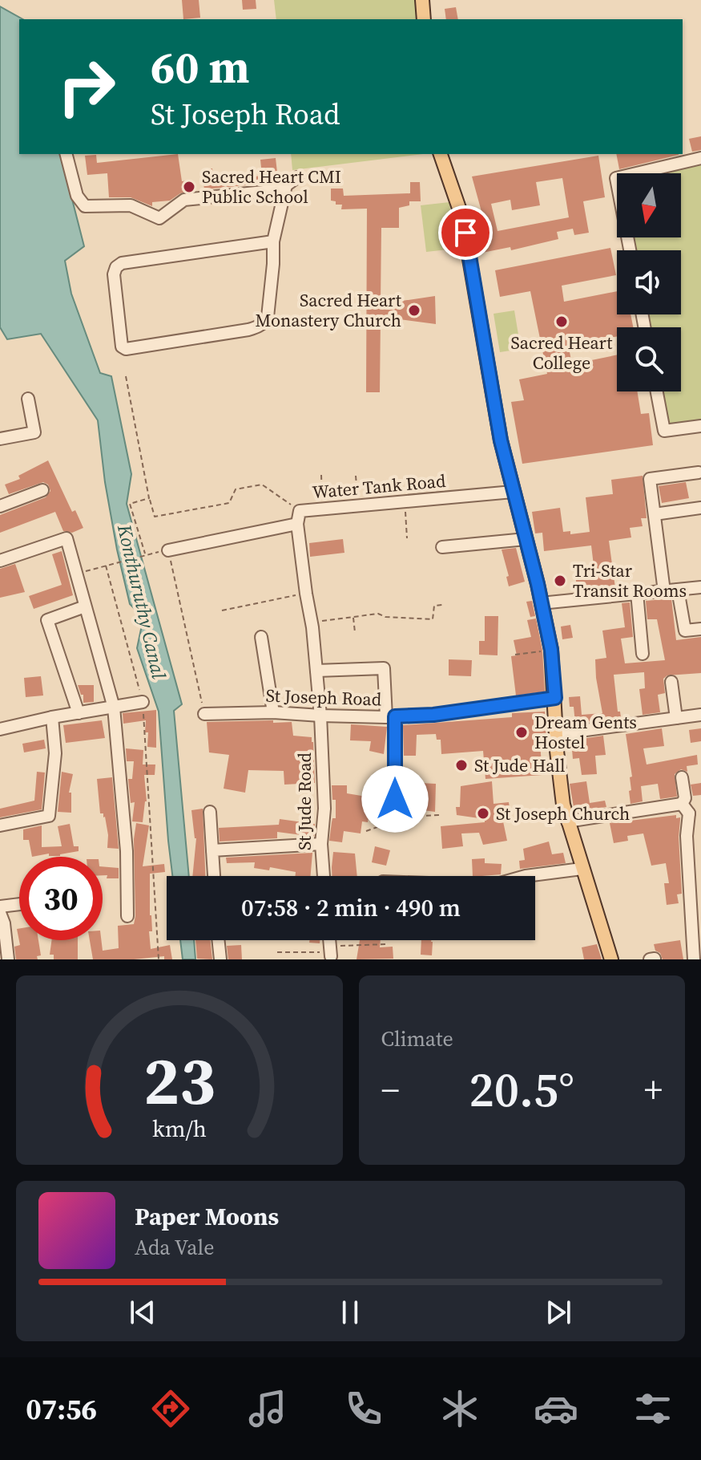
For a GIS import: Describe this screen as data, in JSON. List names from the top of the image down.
{
  "streets": {
    "street": ["Water Tank Road", "St Joseph Road", "St Jude Road"]
  },
  "crossings": [
    ["Water Tank Road", "St Joseph Road"],
    ["Water Tank Road", "St Jude Road"],
    ["St Joseph Road", "St Jude Road"]
  ],
  "water": ["Konthuruthy Canal"],
  "places": [
    "Sacred Heart CMI Public School",
    "Sacred Heart Monastery Church",
    "Sacred Heart College",
    "Tri-Star Transit Rooms",
    "Dream Gents Hostel",
    "St Jude Hall",
    "St Joseph Church"
  ],
  "north": "bottom",
  "page": {
    "turn": ["60 m", "St Joseph Road"],
    "limit": "30",
    "trip": "07:58 · 2 min · 490 m",
    "tile": "Climate",
    "heat": ["−", "20.5°", "+"],
    "song": ["Paper Moons", "Ada Vale"],
    "tabs": "07:56",
    "gauge": ["23", "km/h"]
  }
}
